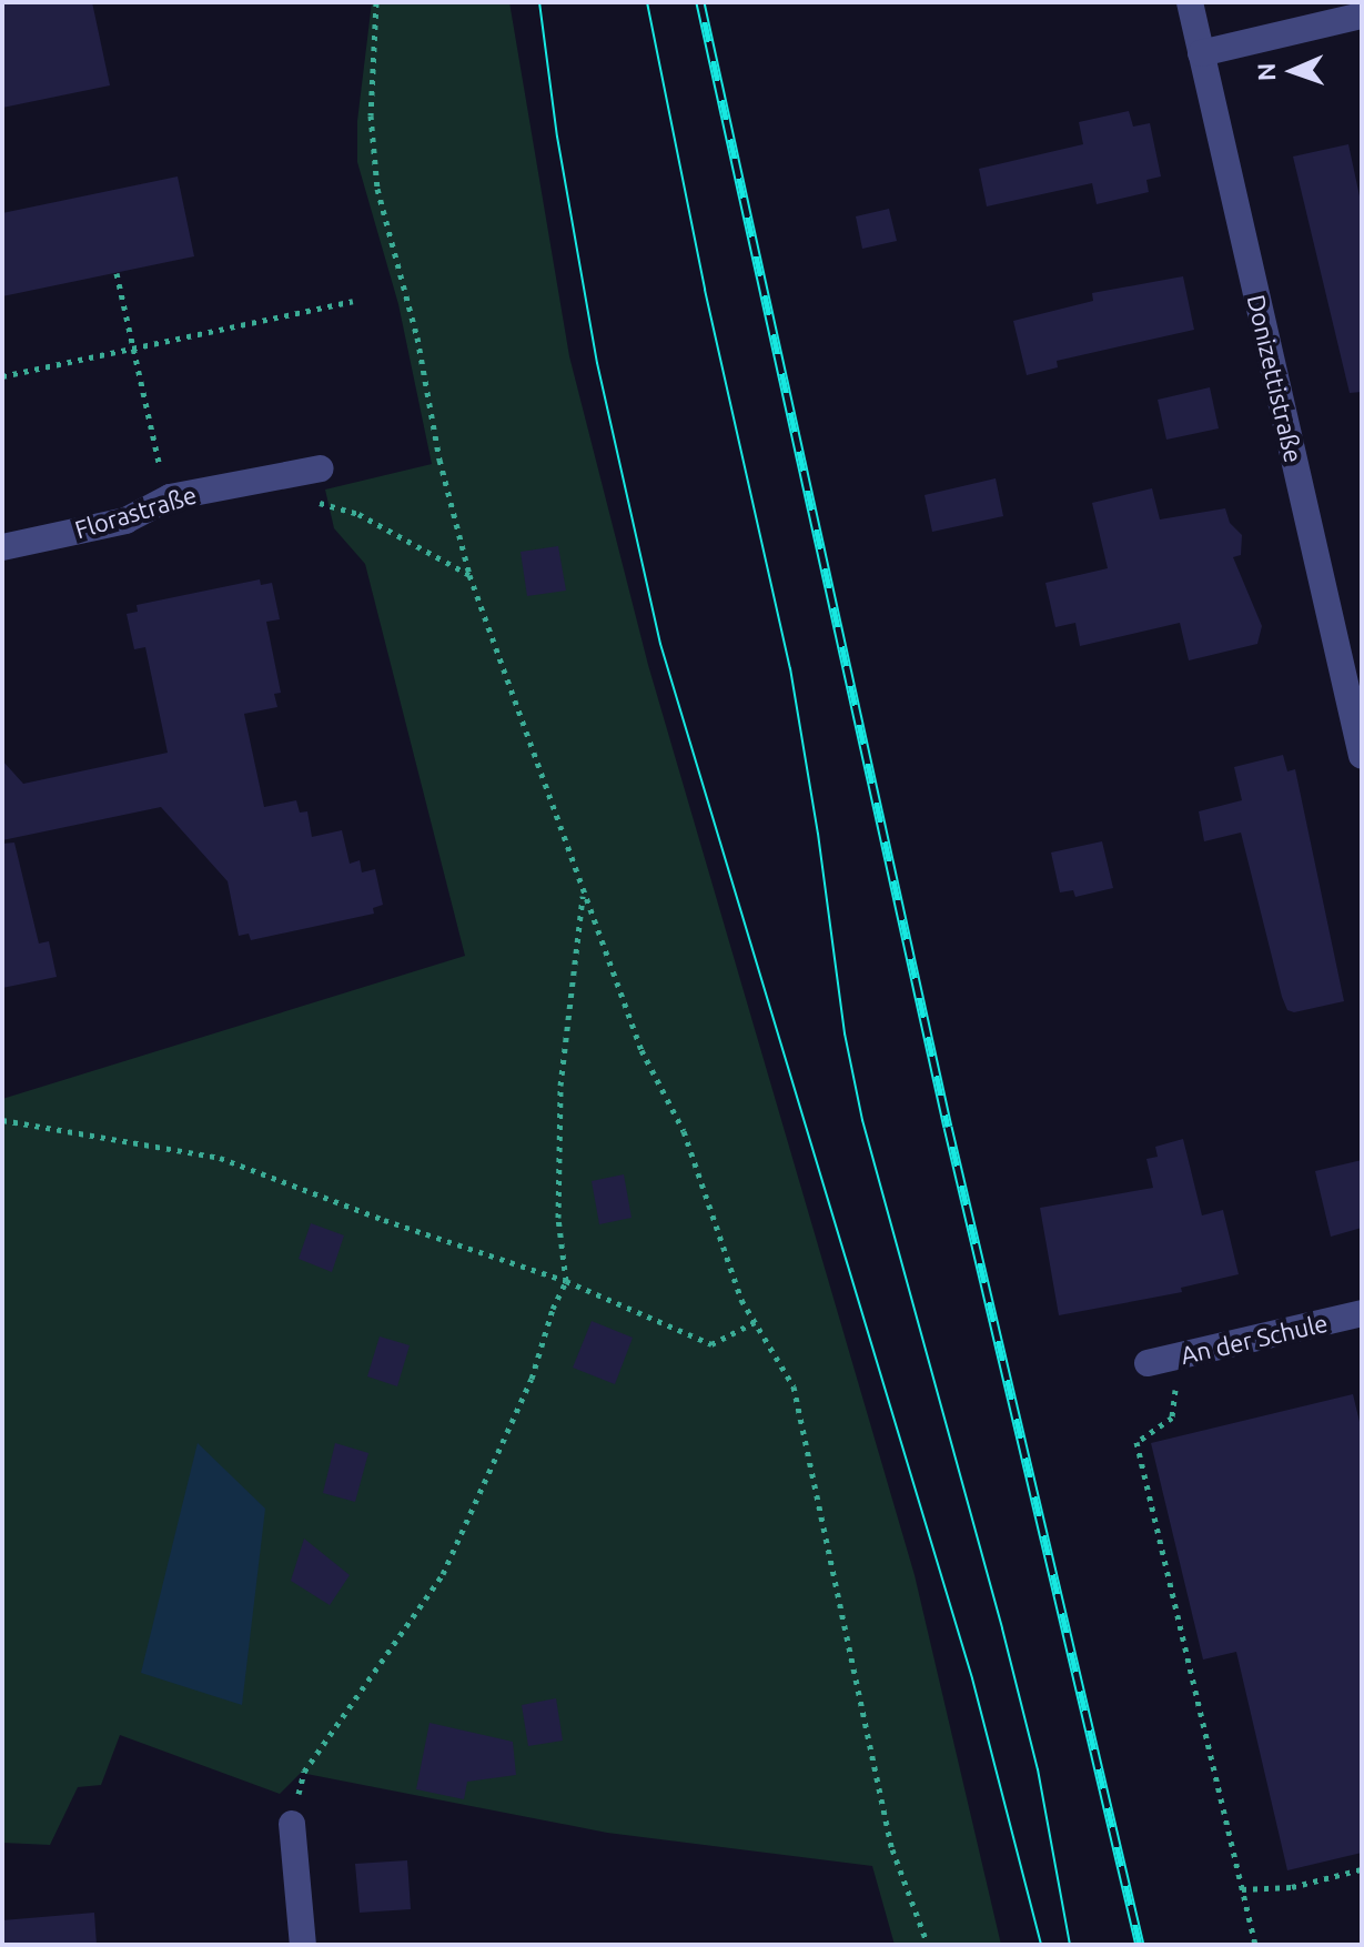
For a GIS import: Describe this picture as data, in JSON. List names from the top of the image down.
{
  "streets": {
    "street": ["Donizettistraße", "Florastraße", "An der Schule"]
  },
  "north": "left"
}
